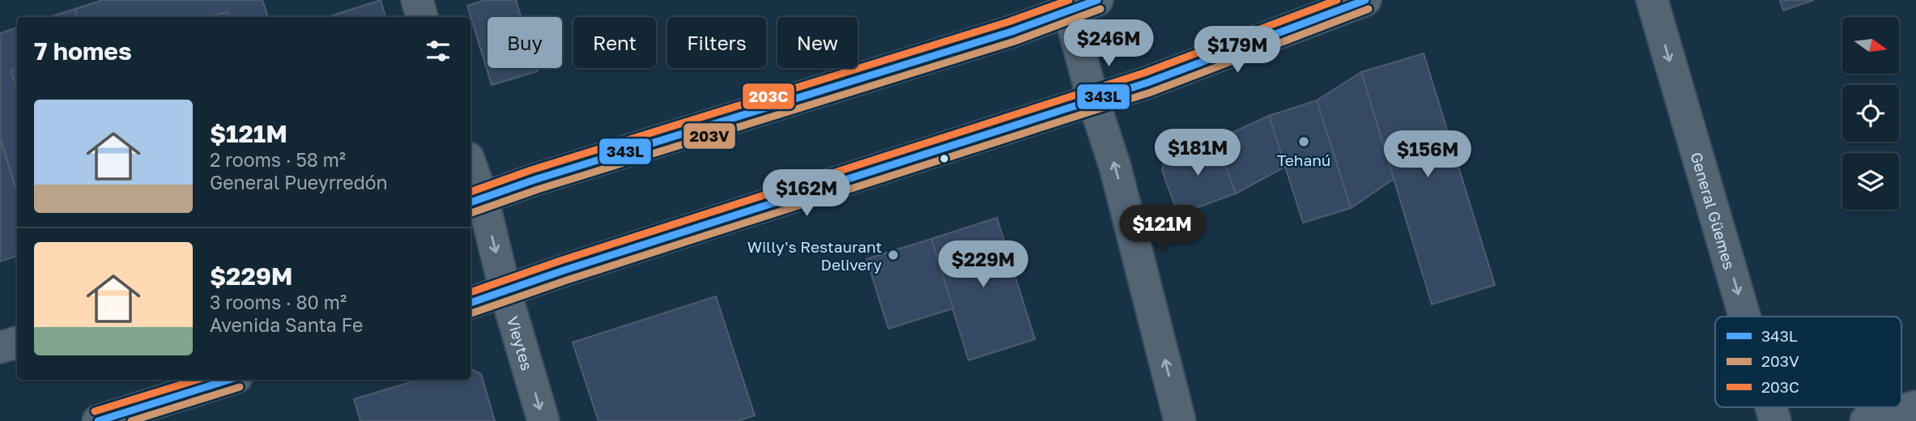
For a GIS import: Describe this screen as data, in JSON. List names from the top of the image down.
{
  "streets": {
    "main road": ["General Güemes", "Vieytes"]
  },
  "one_way": ["General Güemes", "Vieytes"],
  "places": ["Tehanú", "Willy's Restaurant Delivery"],
  "lines": ["transit line 343L", "transit line 203C", "transit line 203V"],
  "legend": ["343L", "203V", "203C"],
  "north": "right",
  "page": {
    "chip": [
      "Buy",
      "Rent",
      "Filters",
      "New"
    ],
    "heading": "7 homes",
    "price": [
      "$246M",
      "$179M",
      "$181M",
      "$156M",
      "$162M",
      "$121M",
      "$229M"
    ],
    "list": [
      {
        "name": "$121M",
        "note": "2 rooms · 58 m² · General Pueyrredón"
      },
      {
        "name": "$229M",
        "note": "3 rooms · 80 m² · Avenida Santa Fe"
      }
    ]
  }
}
